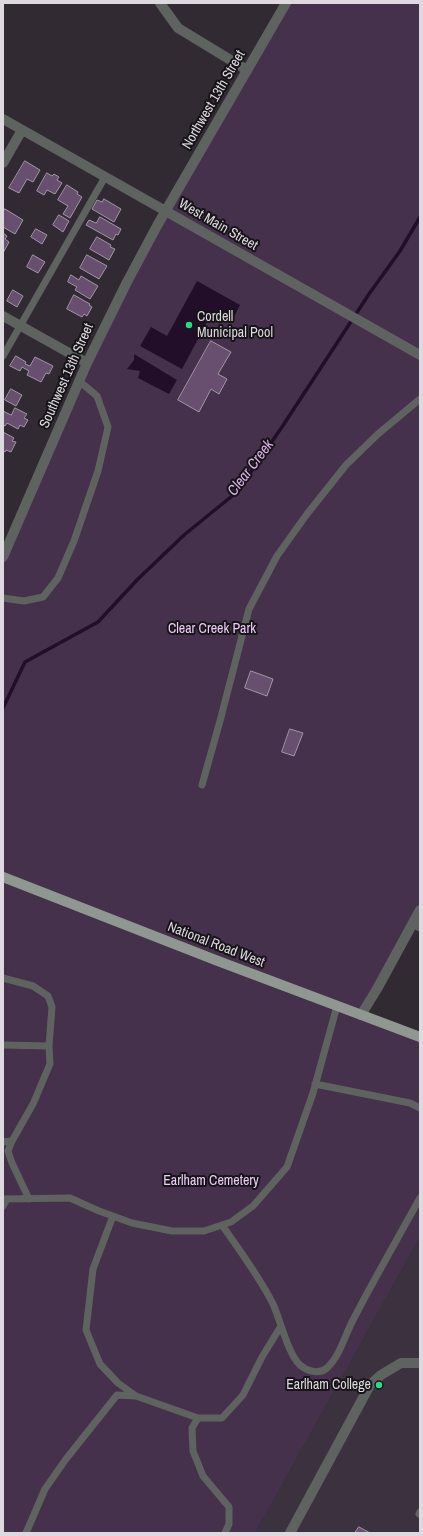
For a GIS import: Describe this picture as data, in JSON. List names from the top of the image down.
{
  "streets": {
    "main road": ["National Road West"],
    "street": ["Northwest 13th Street", "West Main Street", "Southwest 13th Street"]
  },
  "crossings": [
    ["Northwest 13th Street", "West Main Street"],
    ["Northwest 13th Street", "Southwest 13th Street"],
    ["West Main Street", "Southwest 13th Street"]
  ],
  "water": ["Clear Creek"],
  "parks": ["Clear Creek Park", "Earlham Cemetery"],
  "places": ["Cordell Municipal Pool", "Earlham College"]
}
